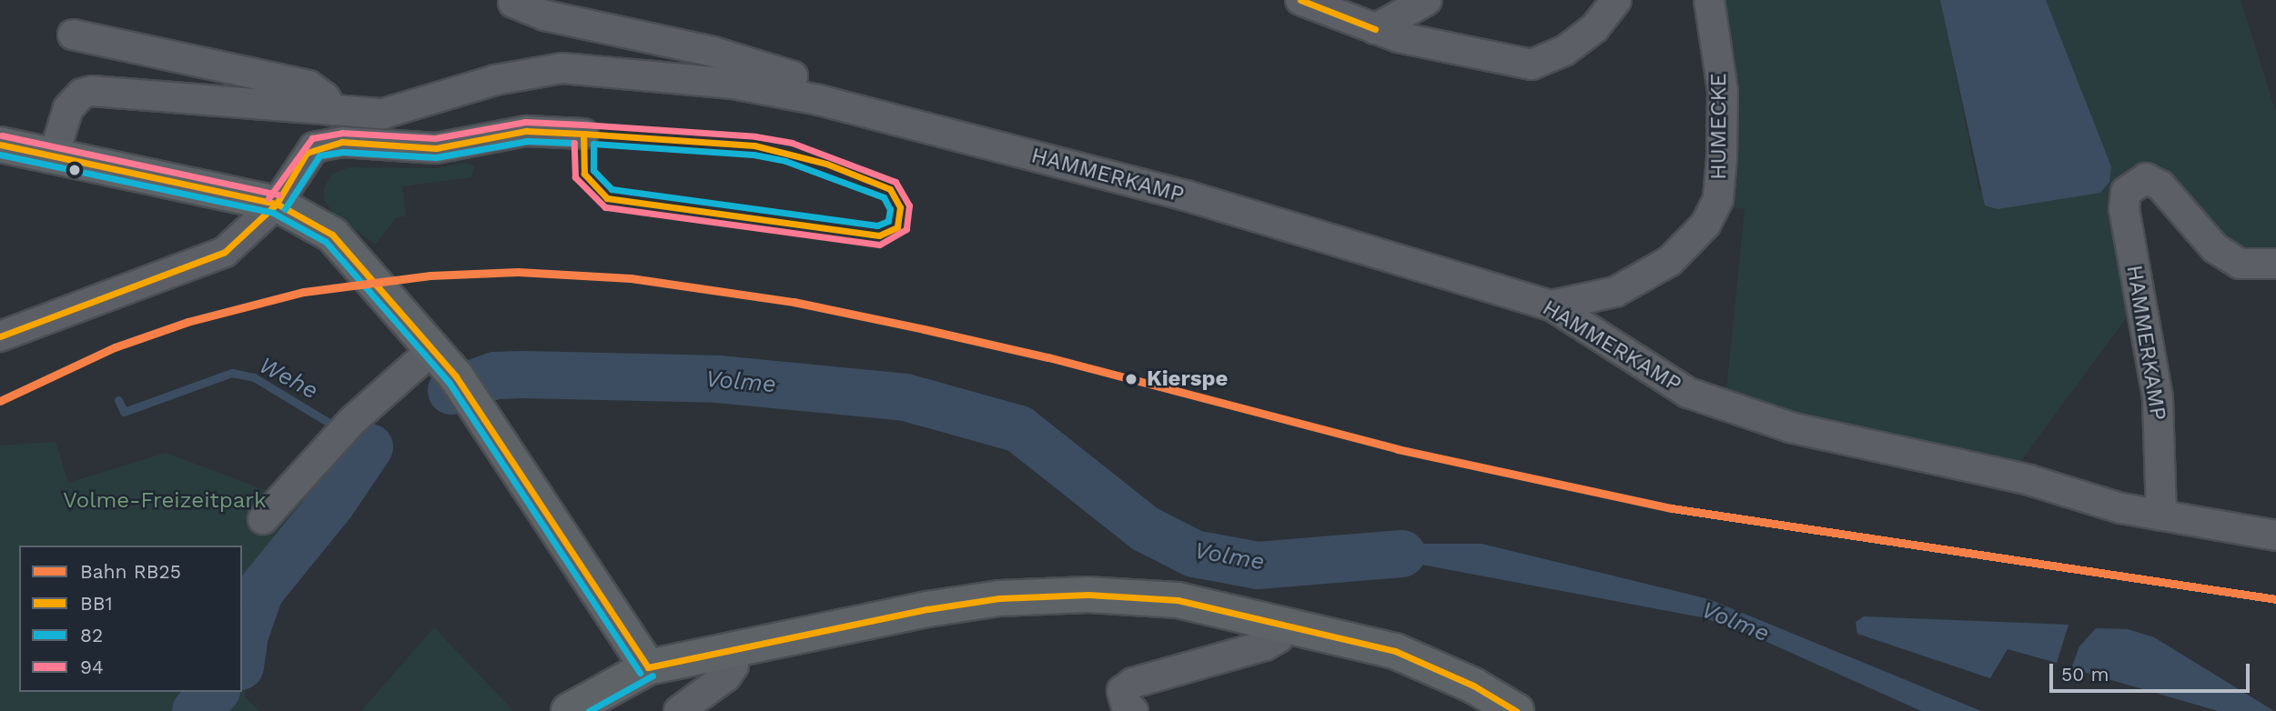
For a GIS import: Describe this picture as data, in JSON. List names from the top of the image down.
{
  "streets": {
    "street": ["HUMECKE", "HAMMERKAMP"]
  },
  "crossings": [
    ["HUMECKE", "HAMMERKAMP"]
  ],
  "water": ["Wehe", "Volme"],
  "parks": ["Volme-Freizeitpark"],
  "places": ["Kierspe"],
  "lines": [
    "transit line BB1",
    "transit line 94",
    "transit line 82",
    "rail line RB25"
  ],
  "legend": [
    "Bahn RB25",
    "BB1",
    "82",
    "94"
  ],
  "scale_bar": "50 m"
}
